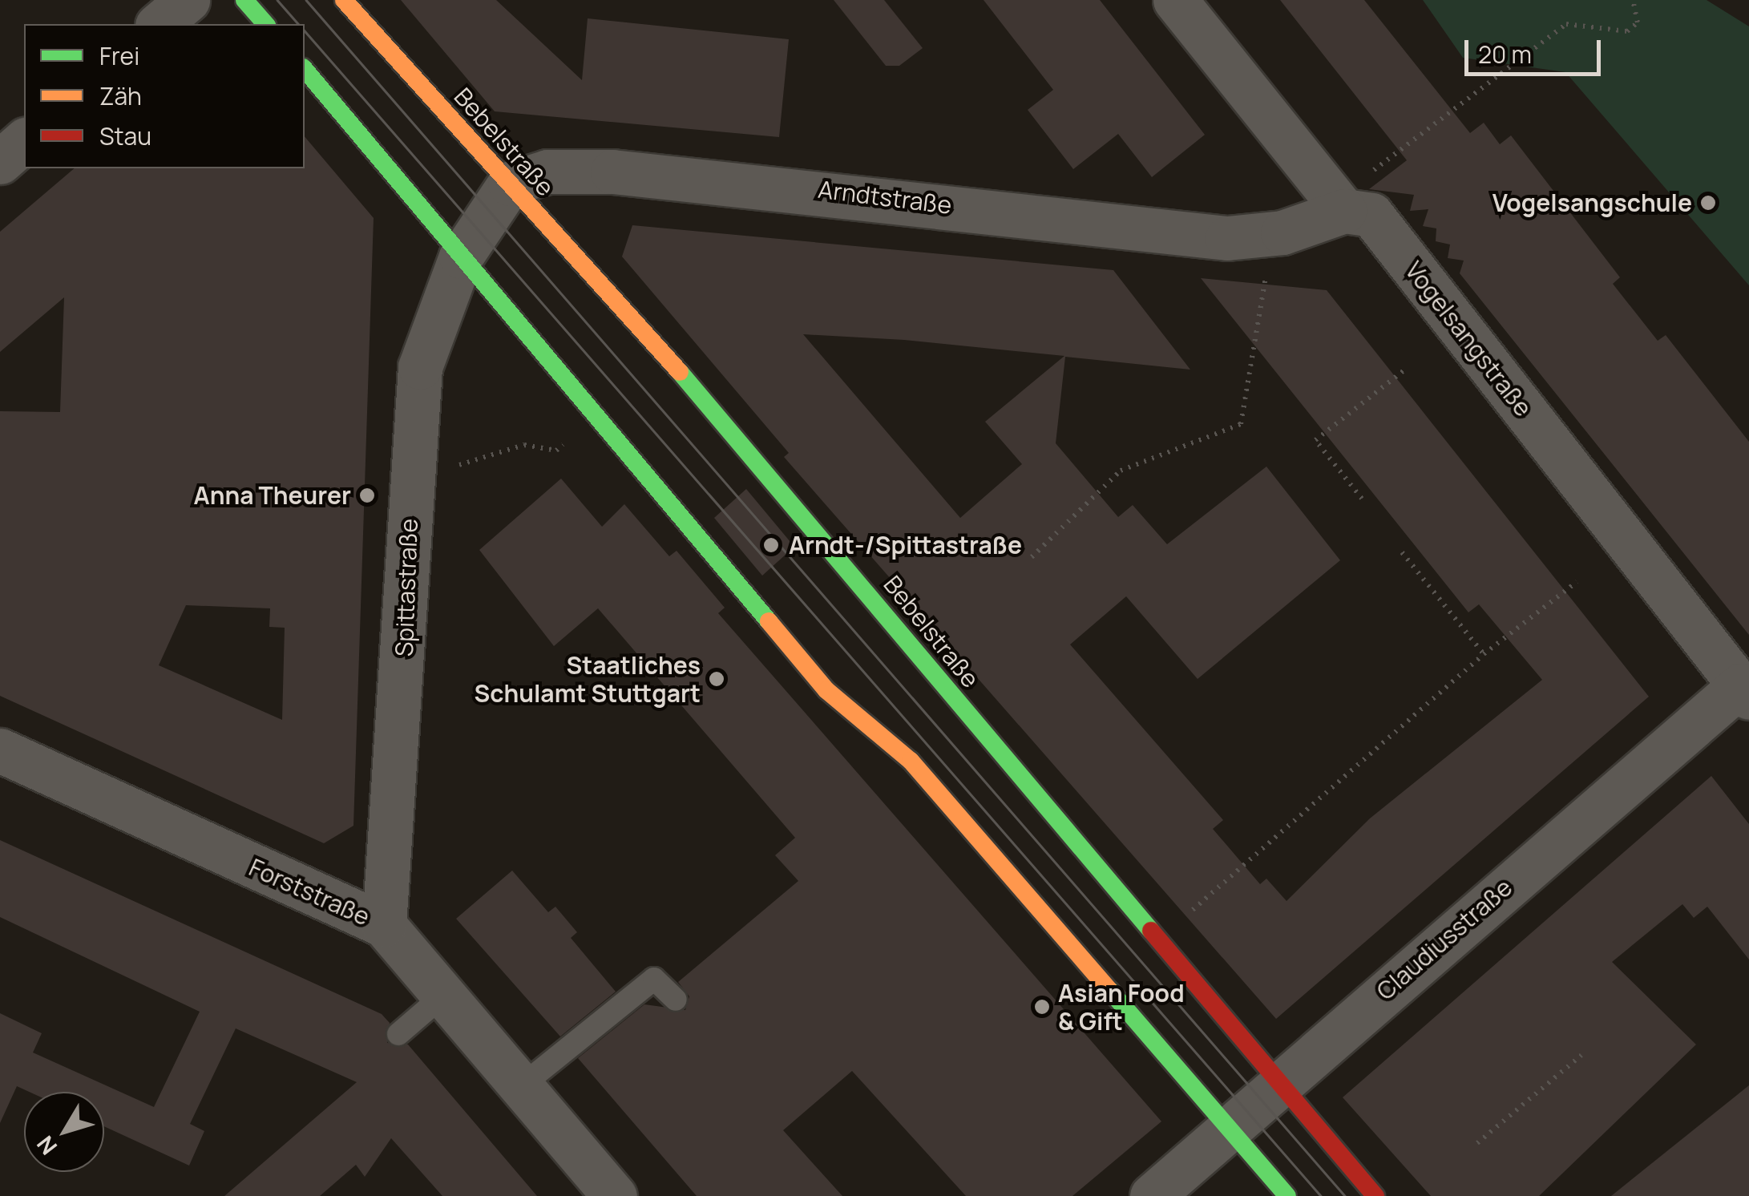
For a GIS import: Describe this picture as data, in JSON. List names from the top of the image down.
{
  "streets": {
    "street": [
      "Bebelstraße",
      "Arndtstraße",
      "Vogelsangstraße",
      "Spittastraße",
      "Forststraße",
      "Claudiusstraße"
    ]
  },
  "crossings": [
    ["Bebelstraße", "Arndtstraße"],
    ["Bebelstraße", "Claudiusstraße"],
    ["Arndtstraße", "Vogelsangstraße"],
    ["Vogelsangstraße", "Claudiusstraße"],
    ["Spittastraße", "Forststraße"]
  ],
  "places": [
    "Vogelsangschule",
    "Anna Theurer",
    "Arndt-/Spittastraße",
    "Staatliches Schulamt Stuttgart",
    "Asian Food & Gift"
  ],
  "legend": ["Frei", "Zäh", "Stau"],
  "scale_bar": "20 m",
  "north": "bottom left"
}
